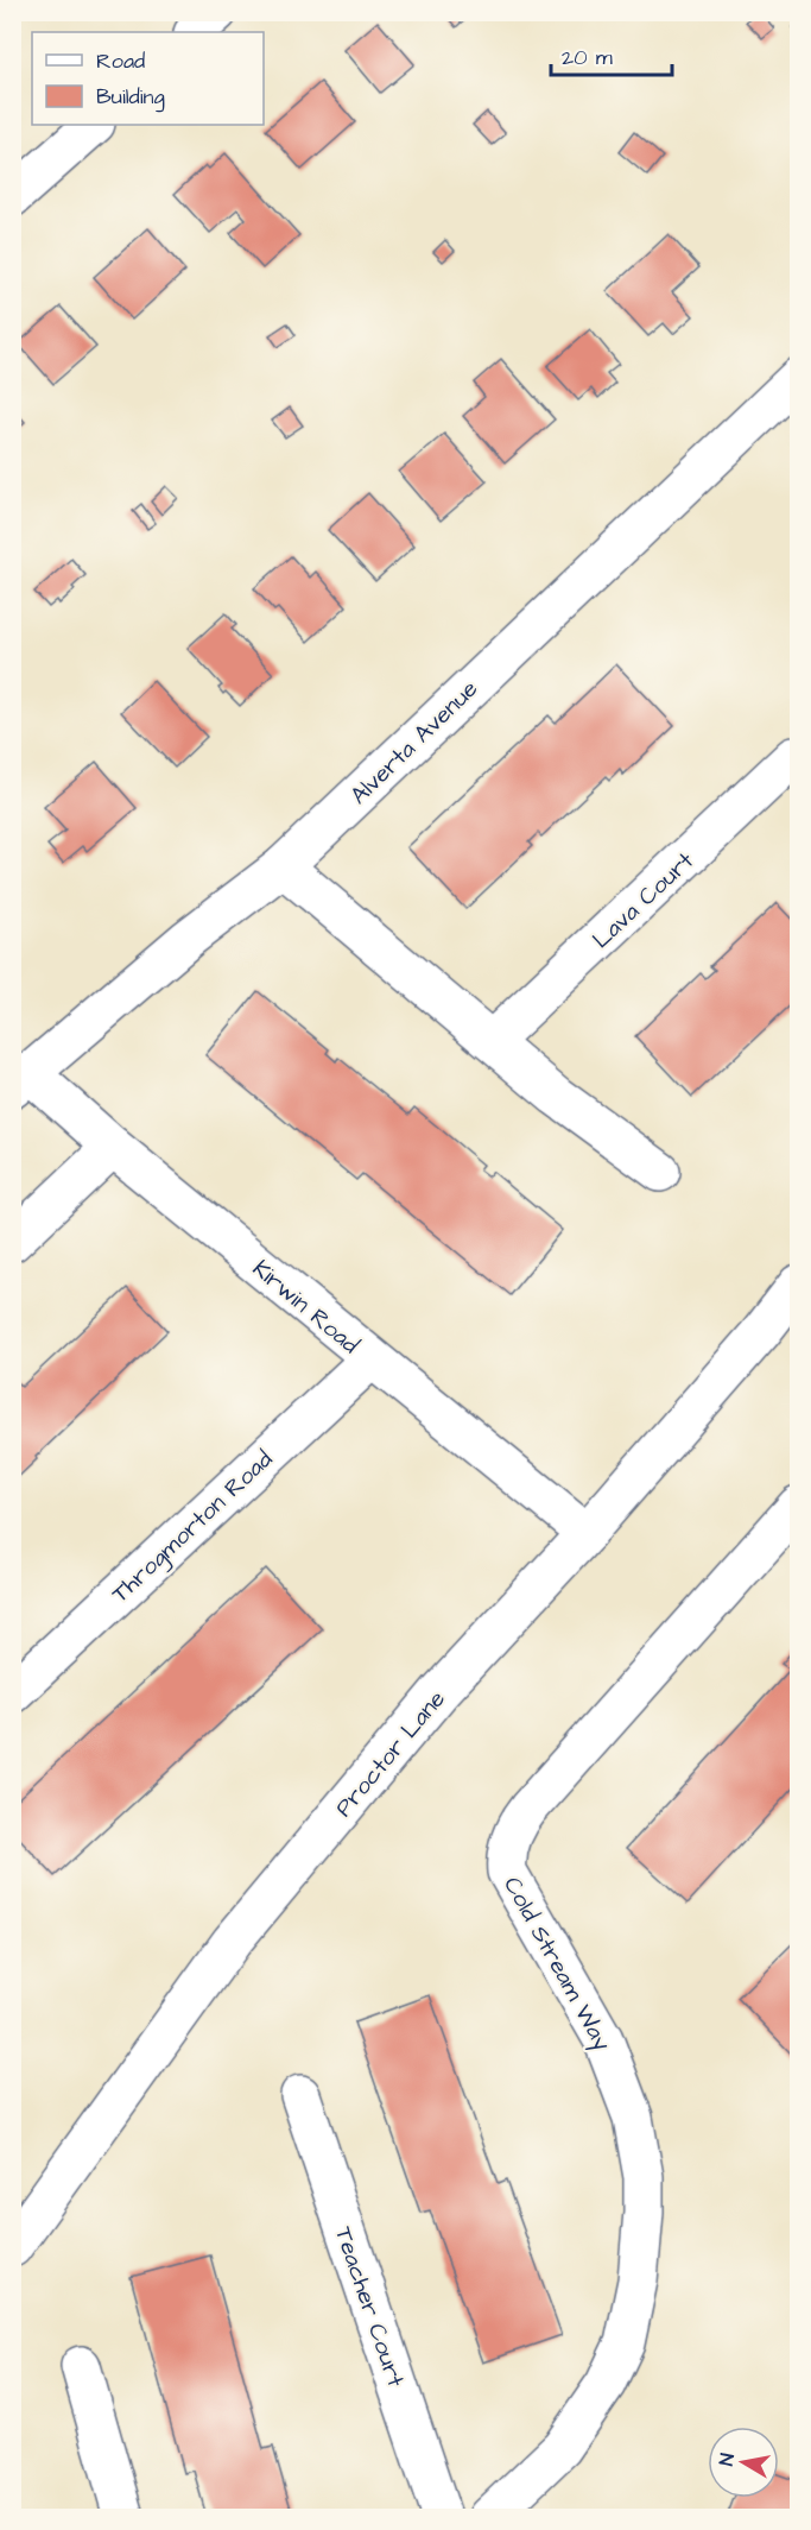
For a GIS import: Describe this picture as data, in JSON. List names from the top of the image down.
{
  "streets": {
    "street": [
      "Alverta Avenue",
      "Lava Court",
      "Kirwin Road",
      "Throgmorton Road",
      "Proctor Lane",
      "Cold Stream Way",
      "Teacher Court"
    ]
  },
  "crossings": [
    ["Alverta Avenue", "Kirwin Road"],
    ["Kirwin Road", "Throgmorton Road"],
    ["Kirwin Road", "Proctor Lane"]
  ],
  "legend": ["Road", "Building"],
  "scale_bar": "20 m",
  "north": "left"
}
